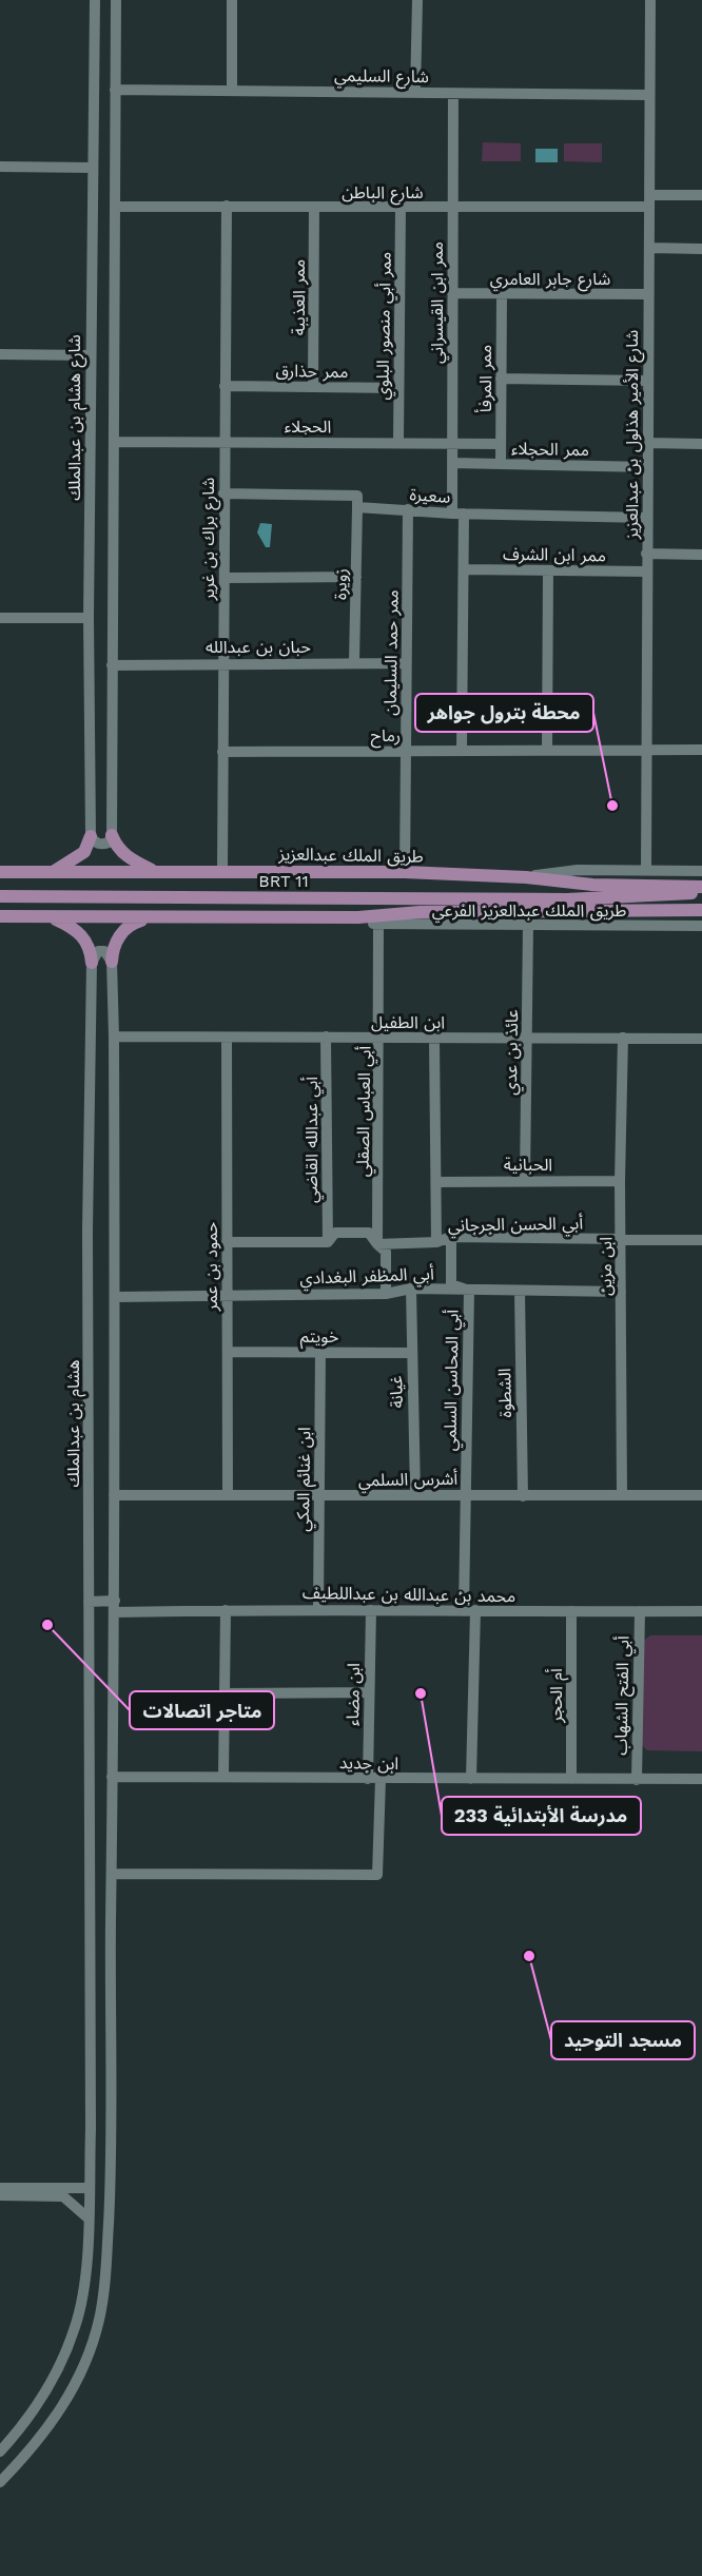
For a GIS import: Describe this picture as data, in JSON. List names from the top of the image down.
{
  "streets": {
    "main road": ["طريق الملك عبدالعزيز", "BRT 11"],
    "street": [
      "شارع السليمي",
      "شارع الباطن",
      "شارع جابر العامري",
      "ممر العذيبة",
      "ممر ابن القيسراني",
      "ممر أبي منصور البلوي",
      "ممر حذارق",
      "ممر المرفأ",
      "شارع هشام بن عبدالملك",
      "الحجلاء",
      "شارع الأمير هذلول بن عبدالعزيز",
      "ممر الحجلاء",
      "سعيرة",
      "شارع براك بن غرير",
      "ممر ابن الشرف",
      "زويرة",
      "حبان بن عبدالله",
      "ممر حمد السليمان",
      "رماح",
      "طريق الملك عبدالعزيز الفرعي",
      "ابن الطفيل",
      "عائذ بن عدي",
      "أبي العباس الصقلي",
      "أبي عبدالله القاضي",
      "الحبانية",
      "أبي الحسن الجرجاني",
      "حمود بن عمر",
      "ابن مزين",
      "أبي المظفر البغدادي",
      "خويتم",
      "أبي المحاسن السلمي",
      "غيانة",
      "الشطوة",
      "هشام بن عبدالملك",
      "ابن غنائم المكي",
      "أشرس السلمي",
      "محمد بن عبدالله بن عبداللطيف",
      "ابن مضاء",
      "أم الحجر",
      "أبي الفتح الشهاب",
      "ابن جديد"
    ]
  },
  "crossings": [
    ["شارع السليمي", "ممر ابن القيسراني"],
    ["شارع السليمي", "شارع الأمير هذلول بن عبدالعزيز"],
    ["شارع الباطن", "ممر العذيبة"],
    ["شارع الباطن", "ممر ابن القيسراني"],
    ["شارع الباطن", "ممر أبي منصور البلوي"],
    ["شارع الباطن", "شارع الأمير هذلول بن عبدالعزيز"],
    ["شارع الباطن", "شارع براك بن غرير"],
    ["شارع جابر العامري", "ممر ابن القيسراني"],
    ["شارع جابر العامري", "ممر المرفأ"],
    ["شارع جابر العامري", "شارع الأمير هذلول بن عبدالعزيز"],
    ["ممر العذيبة", "ممر حذارق"],
    ["ممر ابن القيسراني", "الحجلاء"],
    ["ممر ابن القيسراني", "ممر الحجلاء"],
    ["ممر ابن القيسراني", "سعيرة"],
    ["ممر ابن القيسراني", "ممر ابن الشرف"],
    ["ممر ابن القيسراني", "رماح"],
    ["ممر أبي منصور البلوي", "ممر حذارق"],
    ["ممر أبي منصور البلوي", "الحجلاء"],
    ["ممر حذارق", "شارع براك بن غرير"],
    ["ممر المرفأ", "الحجلاء"],
    ["ممر المرفأ", "ممر الحجلاء"],
    ["الحجلاء", "شارع براك بن غرير"],
    ["شارع الأمير هذلول بن عبدالعزيز", "ممر الحجلاء"],
    ["شارع الأمير هذلول بن عبدالعزيز", "سعيرة"],
    ["شارع الأمير هذلول بن عبدالعزيز", "ممر ابن الشرف"],
    ["شارع الأمير هذلول بن عبدالعزيز", "رماح"],
    ["شارع الأمير هذلول بن عبدالعزيز", "طريق الملك عبدالعزيز الفرعي"],
    ["سعيرة", "شارع براك بن غرير"],
    ["سعيرة", "زويرة"],
    ["سعيرة", "ممر حمد السليمان"],
    ["شارع براك بن غرير", "حبان بن عبدالله"],
    ["شارع براك بن غرير", "رماح"],
    ["شارع براك بن غرير", "طريق الملك عبدالعزيز"],
    ["زويرة", "حبان بن عبدالله"],
    ["حبان بن عبدالله", "ممر حمد السليمان"],
    ["ممر حمد السليمان", "رماح"],
    ["ممر حمد السليمان", "طريق الملك عبدالعزيز"],
    ["طريق الملك عبدالعزيز", "BRT 11"],
    ["طريق الملك عبدالعزيز", "طريق الملك عبدالعزيز الفرعي"],
    ["طريق الملك عبدالعزيز الفرعي", "عائذ بن عدي"],
    ["طريق الملك عبدالعزيز الفرعي", "أبي العباس الصقلي"],
    ["ابن الطفيل", "عائذ بن عدي"],
    ["ابن الطفيل", "أبي العباس الصقلي"],
    ["ابن الطفيل", "أبي عبدالله القاضي"],
    ["ابن الطفيل", "حمود بن عمر"],
    ["ابن الطفيل", "ابن مزين"],
    ["عائذ بن عدي", "الحبانية"],
    ["أبي العباس الصقلي", "أبي الحسن الجرجاني"],
    ["أبي العباس الصقلي", "أبي المظفر البغدادي"],
    ["أبي عبدالله القاضي", "أبي الحسن الجرجاني"],
    ["الحبانية", "ابن مزين"],
    ["أبي الحسن الجرجاني", "حمود بن عمر"],
    ["أبي الحسن الجرجاني", "ابن مزين"],
    ["أبي الحسن الجرجاني", "أبي المحاسن السلمي"],
    ["حمود بن عمر", "أبي المظفر البغدادي"],
    ["حمود بن عمر", "خويتم"],
    ["حمود بن عمر", "أشرس السلمي"],
    ["ابن مزين", "أبي المظفر البغدادي"],
    ["ابن مزين", "أشرس السلمي"],
    ["أبي المظفر البغدادي", "أبي المحاسن السلمي"],
    ["أبي المظفر البغدادي", "غيانة"],
    ["أبي المظفر البغدادي", "الشطوة"],
    ["خويتم", "غيانة"],
    ["خويتم", "ابن غنائم المكي"],
    ["أبي المحاسن السلمي", "أشرس السلمي"],
    ["أبي المحاسن السلمي", "محمد بن عبدالله بن عبداللطيف"],
    ["أبي المحاسن السلمي", "ابن جديد"],
    ["غيانة", "أشرس السلمي"],
    ["الشطوة", "أشرس السلمي"],
    ["هشام بن عبدالملك", "محمد بن عبدالله بن عبداللطيف"],
    ["هشام بن عبدالملك", "ابن جديد"],
    ["ابن غنائم المكي", "أشرس السلمي"],
    ["ابن غنائم المكي", "محمد بن عبدالله بن عبداللطيف"],
    ["محمد بن عبدالله بن عبداللطيف", "ابن مضاء"],
    ["محمد بن عبدالله بن عبداللطيف", "أم الحجر"],
    ["محمد بن عبدالله بن عبداللطيف", "أبي الفتح الشهاب"],
    ["ابن مضاء", "ابن جديد"],
    ["أم الحجر", "ابن جديد"],
    ["أبي الفتح الشهاب", "ابن جديد"]
  ],
  "places": [
    "محطة بترول جواهر",
    "متاجر اتصالات",
    "مدرسة الأبتدائية 233",
    "مسجد التوحيد"
  ]
}
